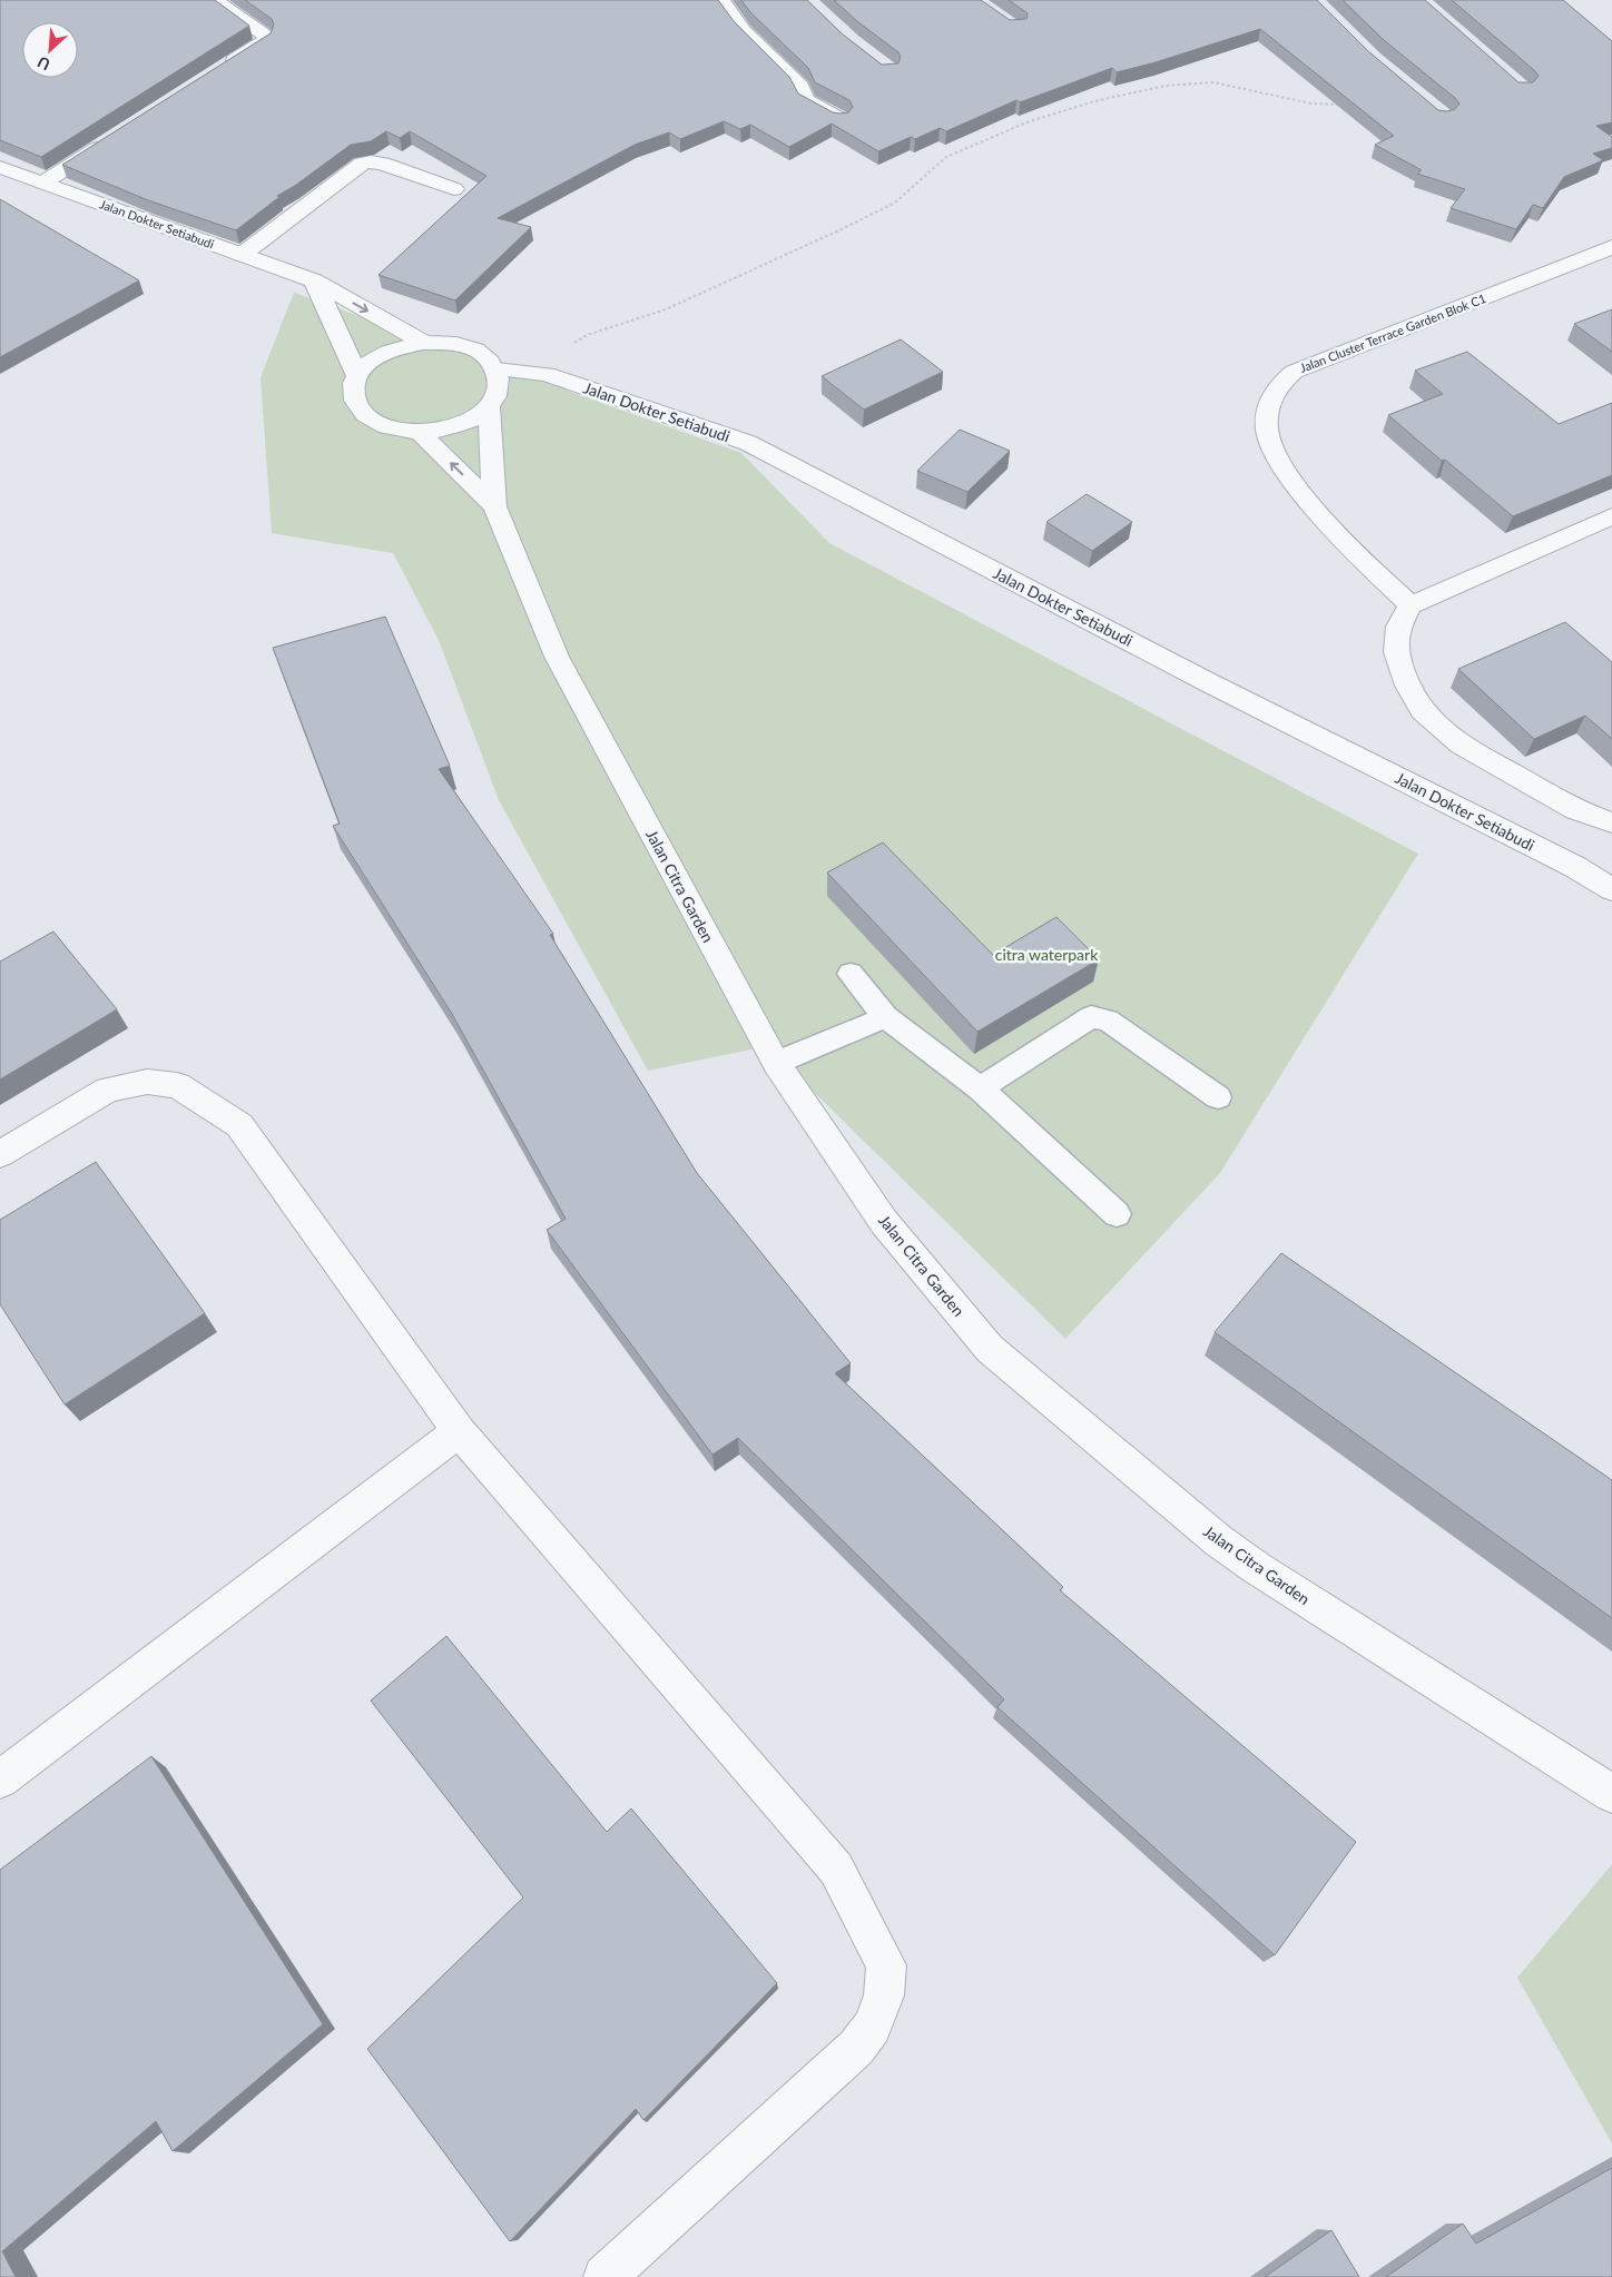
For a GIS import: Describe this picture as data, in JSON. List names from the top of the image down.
{
  "streets": {
    "street": ["Jalan Dokter Setiabudi", "Jalan Cluster Terrace Garden Blok C1", "Jalan Citra Garden"]
  },
  "crossings": [
    ["Jalan Dokter Setiabudi", "Jalan Citra Garden"]
  ],
  "parks": ["citra waterpark"],
  "north": "bottom left"
}
